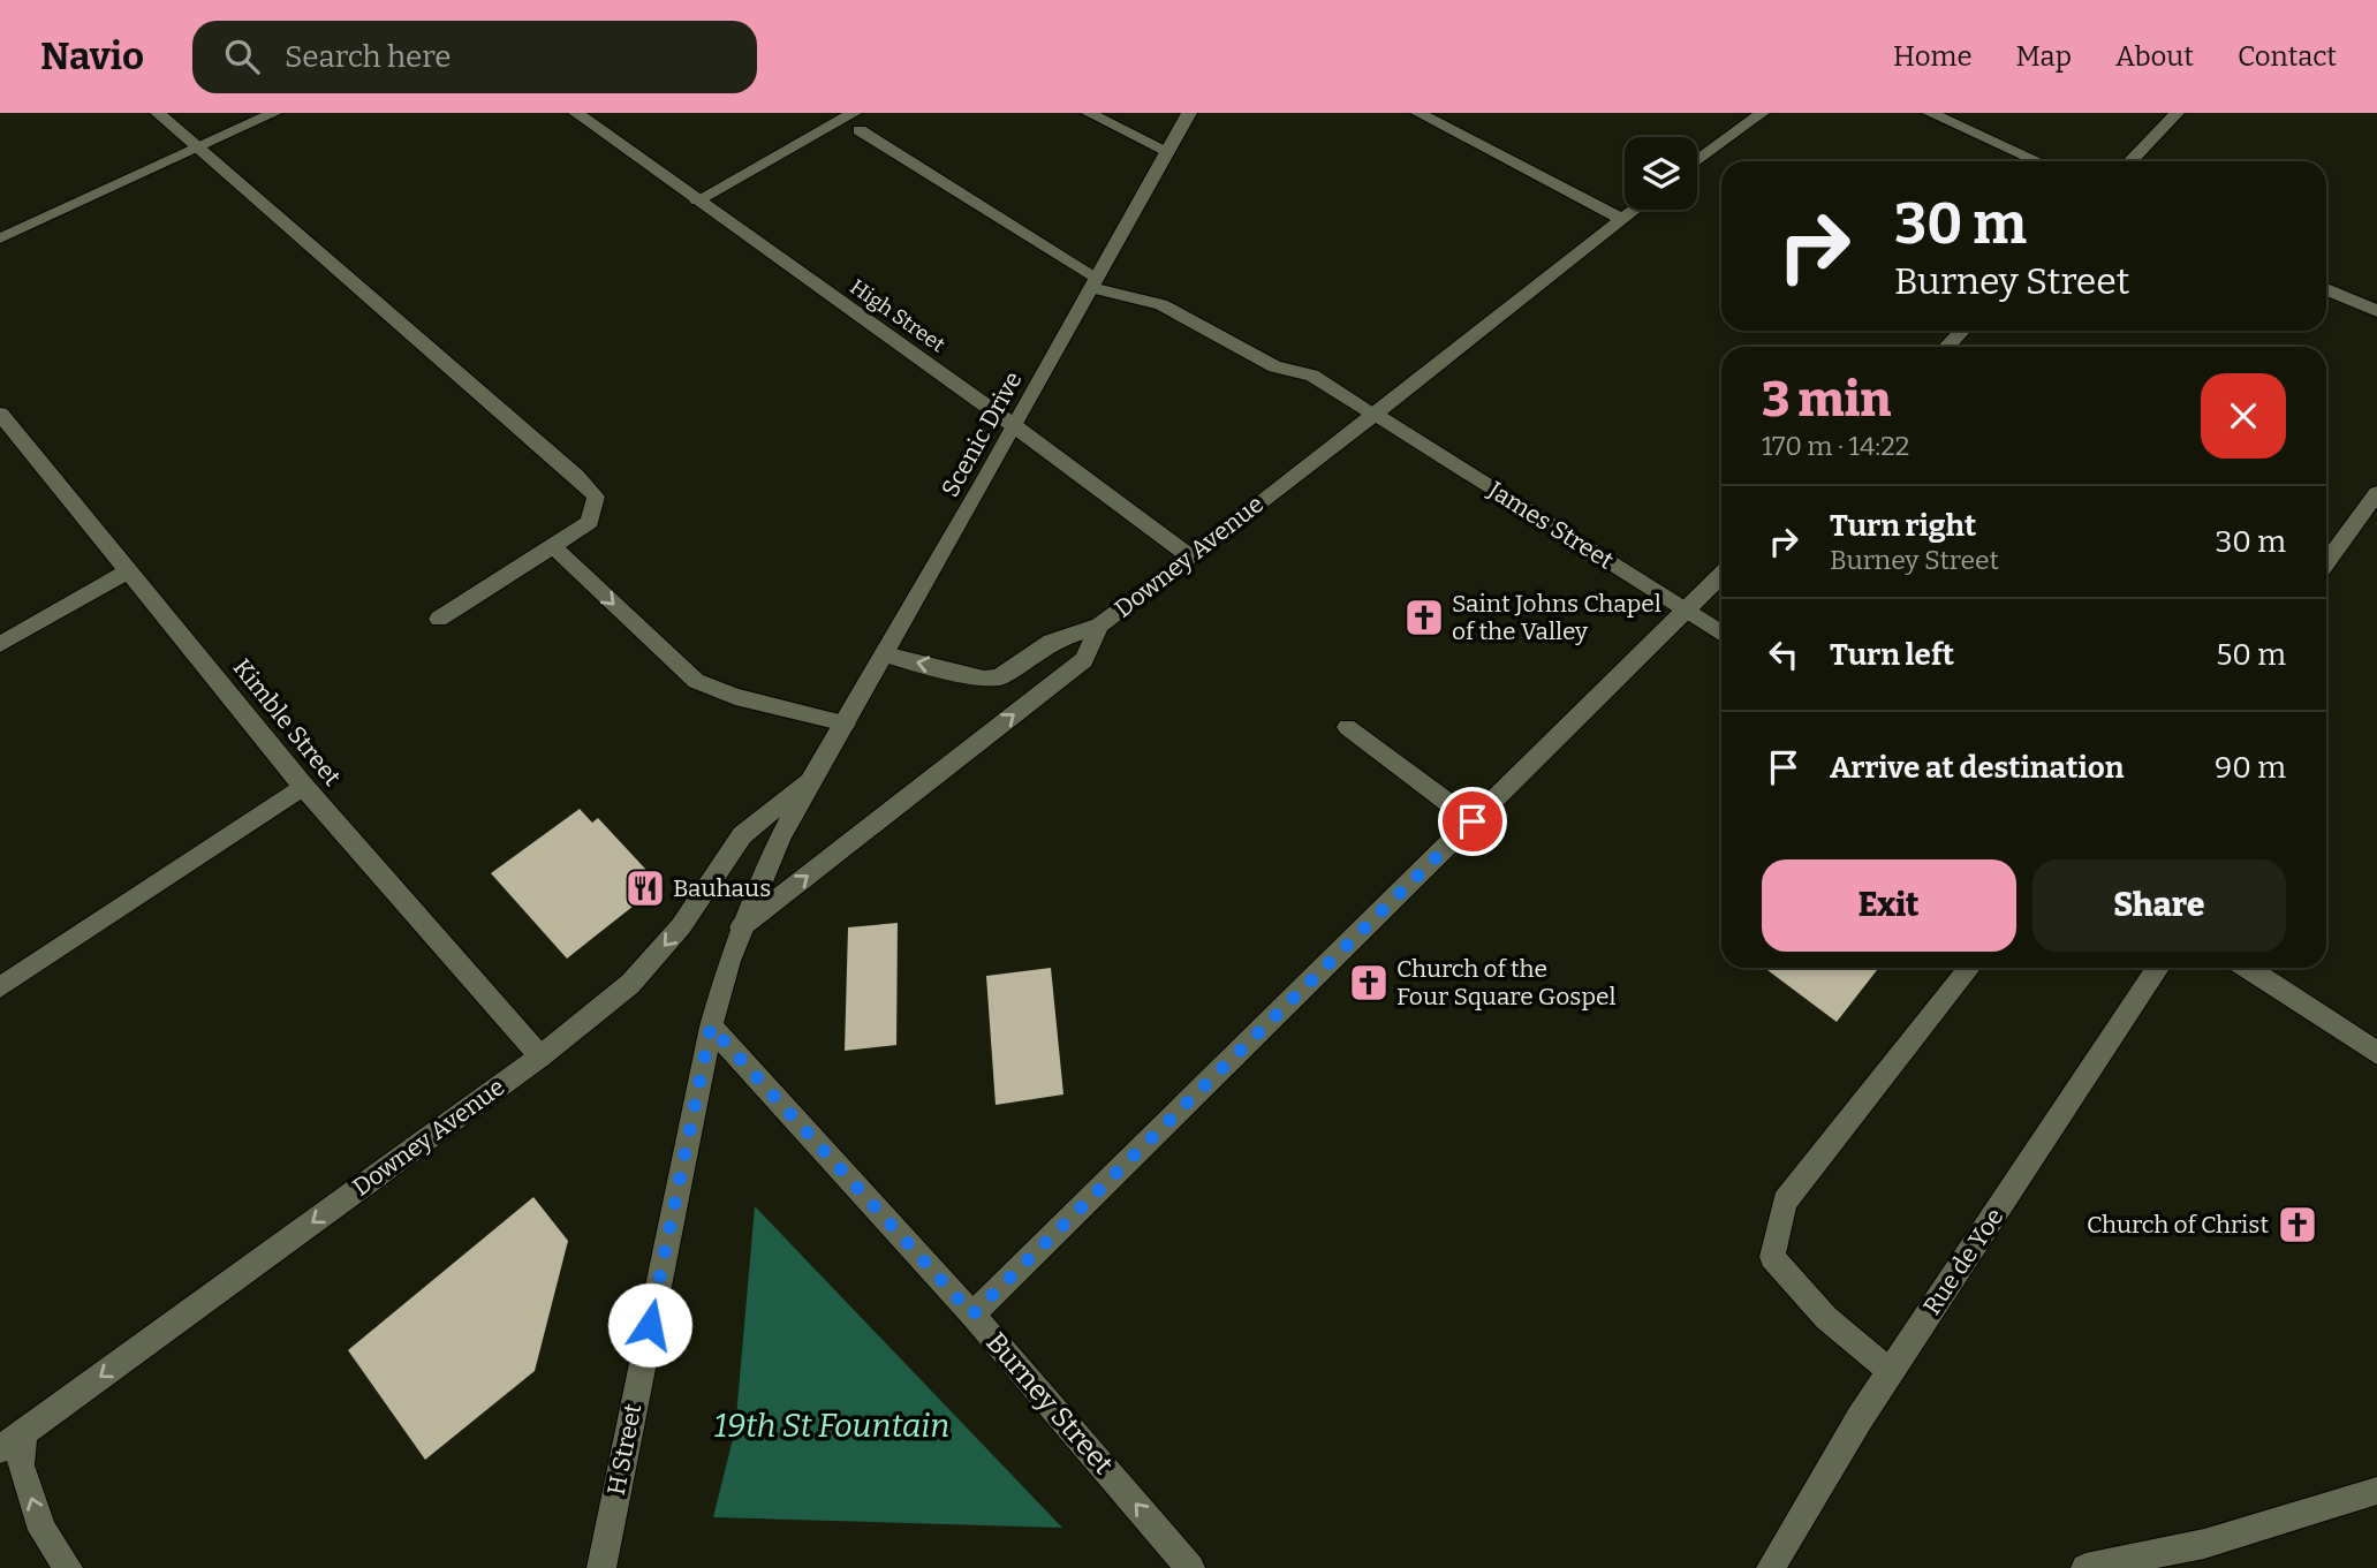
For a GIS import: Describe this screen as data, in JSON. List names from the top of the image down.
{
  "streets": {
    "street": [
      "High Street",
      "Scenic Drive",
      "James Street",
      "Downey Avenue",
      "Kimble Street",
      "Rue de Yoe",
      "Burney Street",
      "H Street"
    ]
  },
  "crossings": [
    ["High Street", "Scenic Drive"],
    ["High Street", "Downey Avenue"],
    ["Scenic Drive", "Downey Avenue"],
    ["Scenic Drive", "H Street"],
    ["James Street", "Downey Avenue"],
    ["Downey Avenue", "Kimble Street"],
    ["Downey Avenue", "H Street"],
    ["Burney Street", "H Street"]
  ],
  "one_way": ["Burney Street"],
  "water": ["19th St Fountain"],
  "places": {
    "church": ["Saint Johns Chapel of the Valley", "Church of the Four Square Gospel", "Church of Christ"],
    "restaurant": ["Bauhaus"]
  },
  "page": {
    "header": "Navio",
    "search": "Search here",
    "nav": [
      "Home",
      "Map",
      "About",
      "Contact"
    ],
    "turn": ["30 m", "Burney Street"],
    "heading": ["3 min", "170 m · 14:22"],
    "list": [
      {
        "name": "Turn right",
        "note": "Burney Street",
        "value": "30 m"
      },
      {
        "name": "Turn left",
        "value": "50 m"
      },
      {
        "name": "Arrive at destination",
        "value": "90 m"
      }
    ],
    "buttons": ["Exit", "Share"]
  }
}
